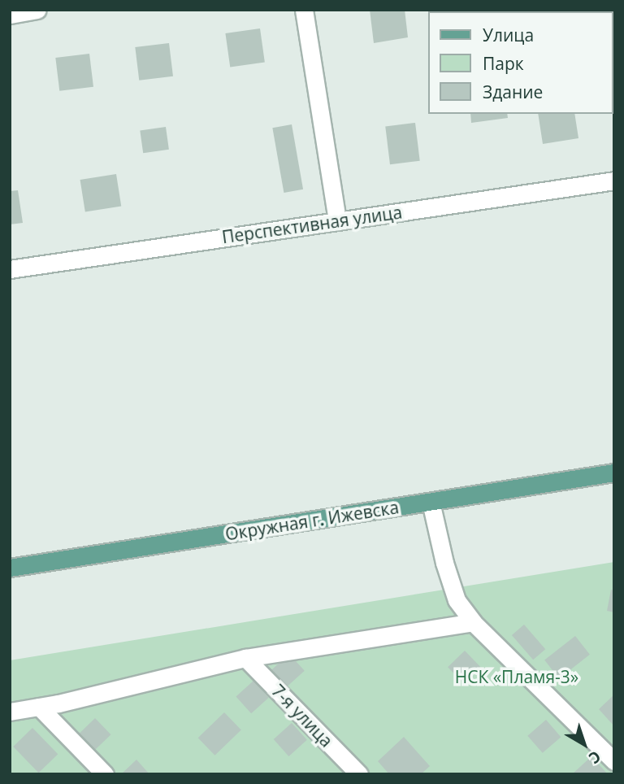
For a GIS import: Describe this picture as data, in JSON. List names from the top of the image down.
{
  "streets": {
    "main road": ["Окружная г. Ижевска"],
    "street": ["Перспективная улица", "7-я улица"]
  },
  "parks": ["НСК «Пламя-3»"],
  "legend": ["Улица", "Парк", "Здание"],
  "north": "bottom right"
}
